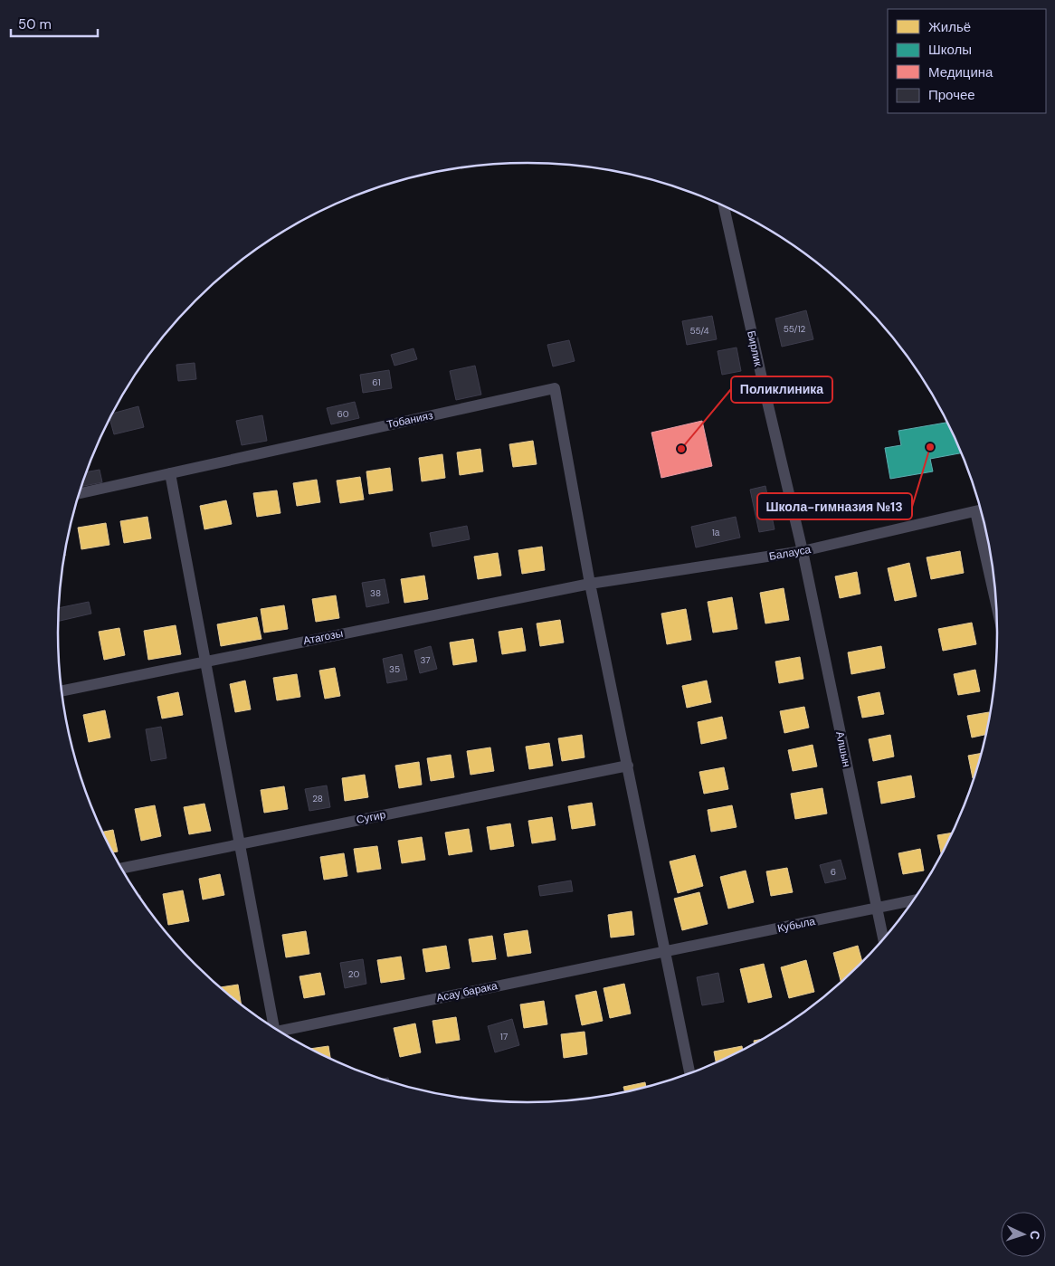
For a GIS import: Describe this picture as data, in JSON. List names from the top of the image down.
{
  "streets": {
    "street": [
      "Бирлик",
      "Тобанияз",
      "Балауса",
      "Атагозы",
      "Алшын",
      "Сугир",
      "Кубыла",
      "Асау барака"
    ]
  },
  "crossings": [
    ["Бирлик", "Балауса"],
    ["Бирлик", "Алшын"],
    ["Тобанияз", "Балауса"],
    ["Тобанияз", "Атагозы"],
    ["Балауса", "Атагозы"],
    ["Балауса", "Алшын"],
    ["Алшын", "Кубыла"],
    ["Кубыла", "Асау барака"]
  ],
  "places": ["Школа-гимназия №13", "Поликлиника"],
  "house_numbers": [
    "55/12",
    "55/4",
    "61",
    "60",
    "1а",
    "38",
    "37",
    "35",
    "28",
    "6",
    "20",
    "17"
  ],
  "legend": [
    "Жильё",
    "Школы",
    "Медицина",
    "Прочее"
  ],
  "scale_bar": "50 m",
  "north": "right"
}
